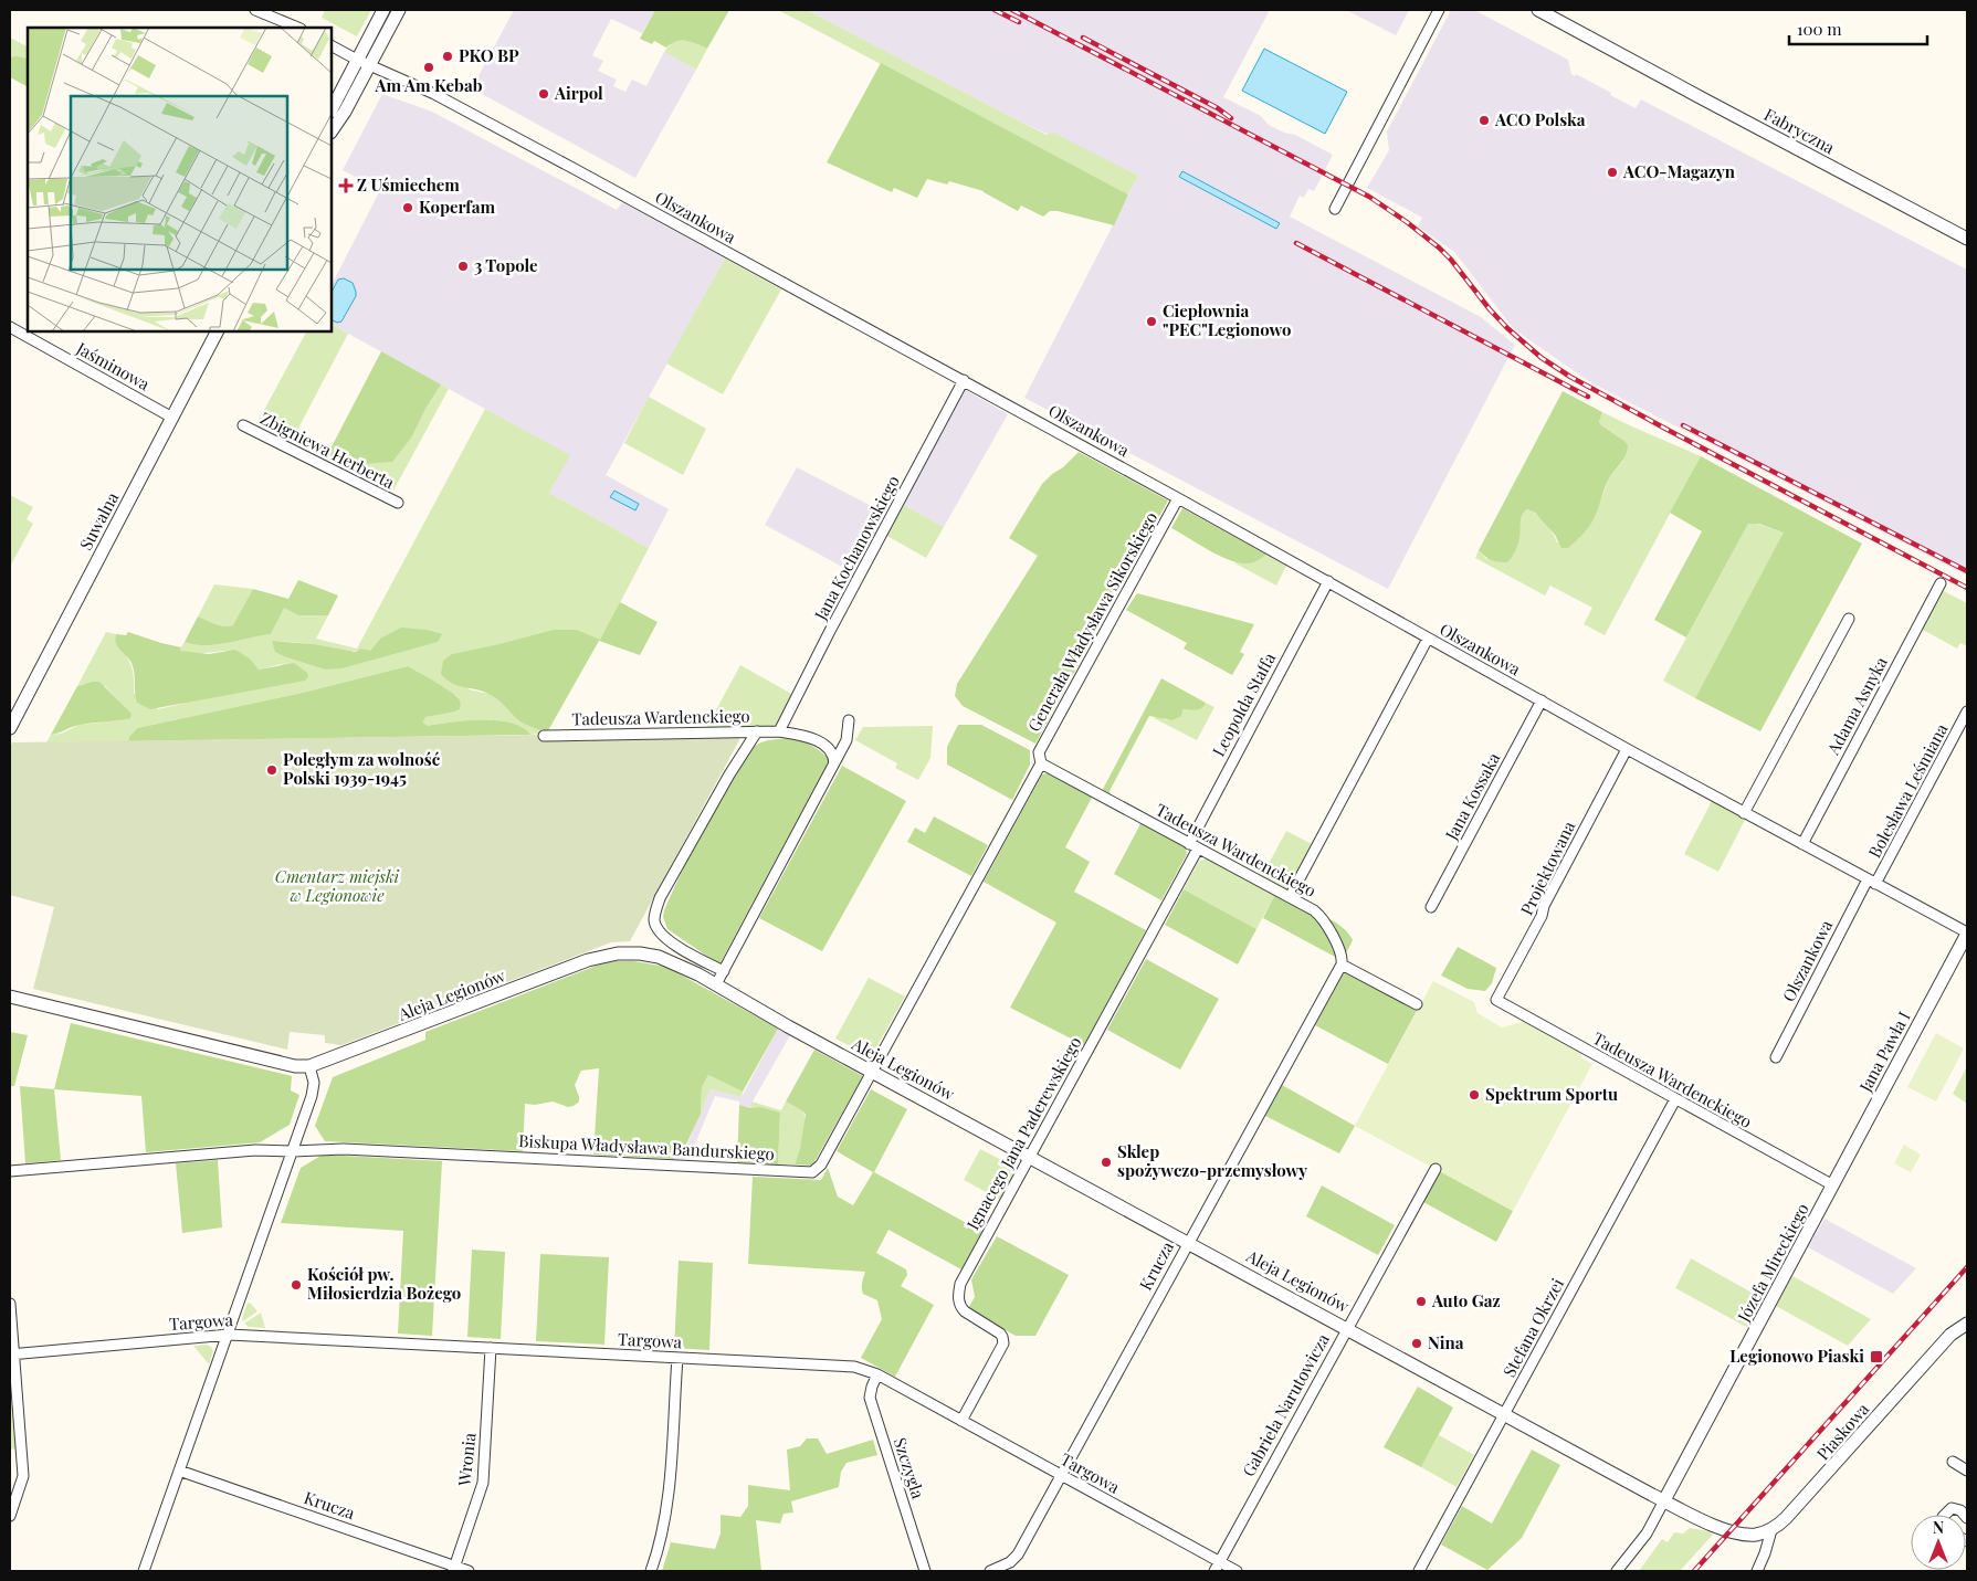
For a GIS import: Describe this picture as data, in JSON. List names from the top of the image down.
{
  "streets": {
    "street": [
      "Fabryczna",
      "Olszankowa",
      "Jaśminowa",
      "Zbigniewa Herberta",
      "Suwalna",
      "Jana Kochanowskiego",
      "Generała Władysława Sikorskiego",
      "Leopolda Staffa",
      "Adama Asnyka",
      "Tadeusza Wardenckiego",
      "Bolesława Leśmiana",
      "Jana Kossaka",
      "Projektowana",
      "Aleja Legionów",
      "Jana Pawła I",
      "Ignacego Jana Paderewskiego",
      "Biskupa Władysława Bandurskiego",
      "Józefa Mireckiego",
      "Krucza",
      "Targowa",
      "Stefana Okrzei",
      "Gabriela Narutowicza",
      "Piaskowa",
      "Wronia",
      "Szczygla"
    ]
  },
  "crossings": [
    ["Olszankowa", "Jana Kochanowskiego"],
    ["Olszankowa", "Generała Władysława Sikorskiego"],
    ["Olszankowa", "Leopolda Staffa"],
    ["Olszankowa", "Adama Asnyka"],
    ["Olszankowa", "Bolesława Leśmiana"],
    ["Olszankowa", "Jana Kossaka"],
    ["Olszankowa", "Projektowana"],
    ["Olszankowa", "Jana Pawła I"],
    ["Jaśminowa", "Suwalna"],
    ["Jana Kochanowskiego", "Tadeusza Wardenckiego"],
    ["Generała Władysława Sikorskiego", "Tadeusza Wardenckiego"],
    ["Generała Władysława Sikorskiego", "Biskupa Władysława Bandurskiego"],
    ["Leopolda Staffa", "Tadeusza Wardenckiego"],
    ["Leopolda Staffa", "Ignacego Jana Paderewskiego"],
    ["Tadeusza Wardenckiego", "Projektowana"],
    ["Tadeusza Wardenckiego", "Jana Pawła I"],
    ["Tadeusza Wardenckiego", "Ignacego Jana Paderewskiego"],
    ["Tadeusza Wardenckiego", "Biskupa Władysława Bandurskiego"],
    ["Tadeusza Wardenckiego", "Józefa Mireckiego"],
    ["Tadeusza Wardenckiego", "Krucza"],
    ["Tadeusza Wardenckiego", "Stefana Okrzei"],
    ["Aleja Legionów", "Ignacego Jana Paderewskiego"],
    ["Aleja Legionów", "Biskupa Władysława Bandurskiego"],
    ["Aleja Legionów", "Józefa Mireckiego"],
    ["Aleja Legionów", "Krucza"],
    ["Aleja Legionów", "Stefana Okrzei"],
    ["Aleja Legionów", "Gabriela Narutowicza"],
    ["Aleja Legionów", "Piaskowa"],
    ["Jana Pawła I", "Józefa Mireckiego"],
    ["Ignacego Jana Paderewskiego", "Targowa"],
    ["Krucza", "Targowa"],
    ["Krucza", "Wronia"],
    ["Targowa", "Gabriela Narutowicza"],
    ["Targowa", "Wronia"],
    ["Targowa", "Szczygla"]
  ],
  "parks": ["Cmentarz miejski w Legionowie"],
  "places": {
    "other": [
      "PKO BP",
      "Am Am Kebab",
      "Airpol",
      "ACO Polska",
      "ACO-Magazyn",
      "Koperfam",
      "3 Topole",
      "Ciepłownia \"PEC\"Legionowo",
      "Poległym za wolność Polski 1939-1945",
      "Spektrum Sportu",
      "Sklep spożywczo-przemysłowy",
      "Kościół pw. Miłosierdzia Bożego",
      "Auto Gaz",
      "Nina"
    ],
    "health": ["Z Uśmiechem"],
    "transit": ["Legionowo Piaski"]
  },
  "scale_bar": "100 m",
  "north": "top"
}
